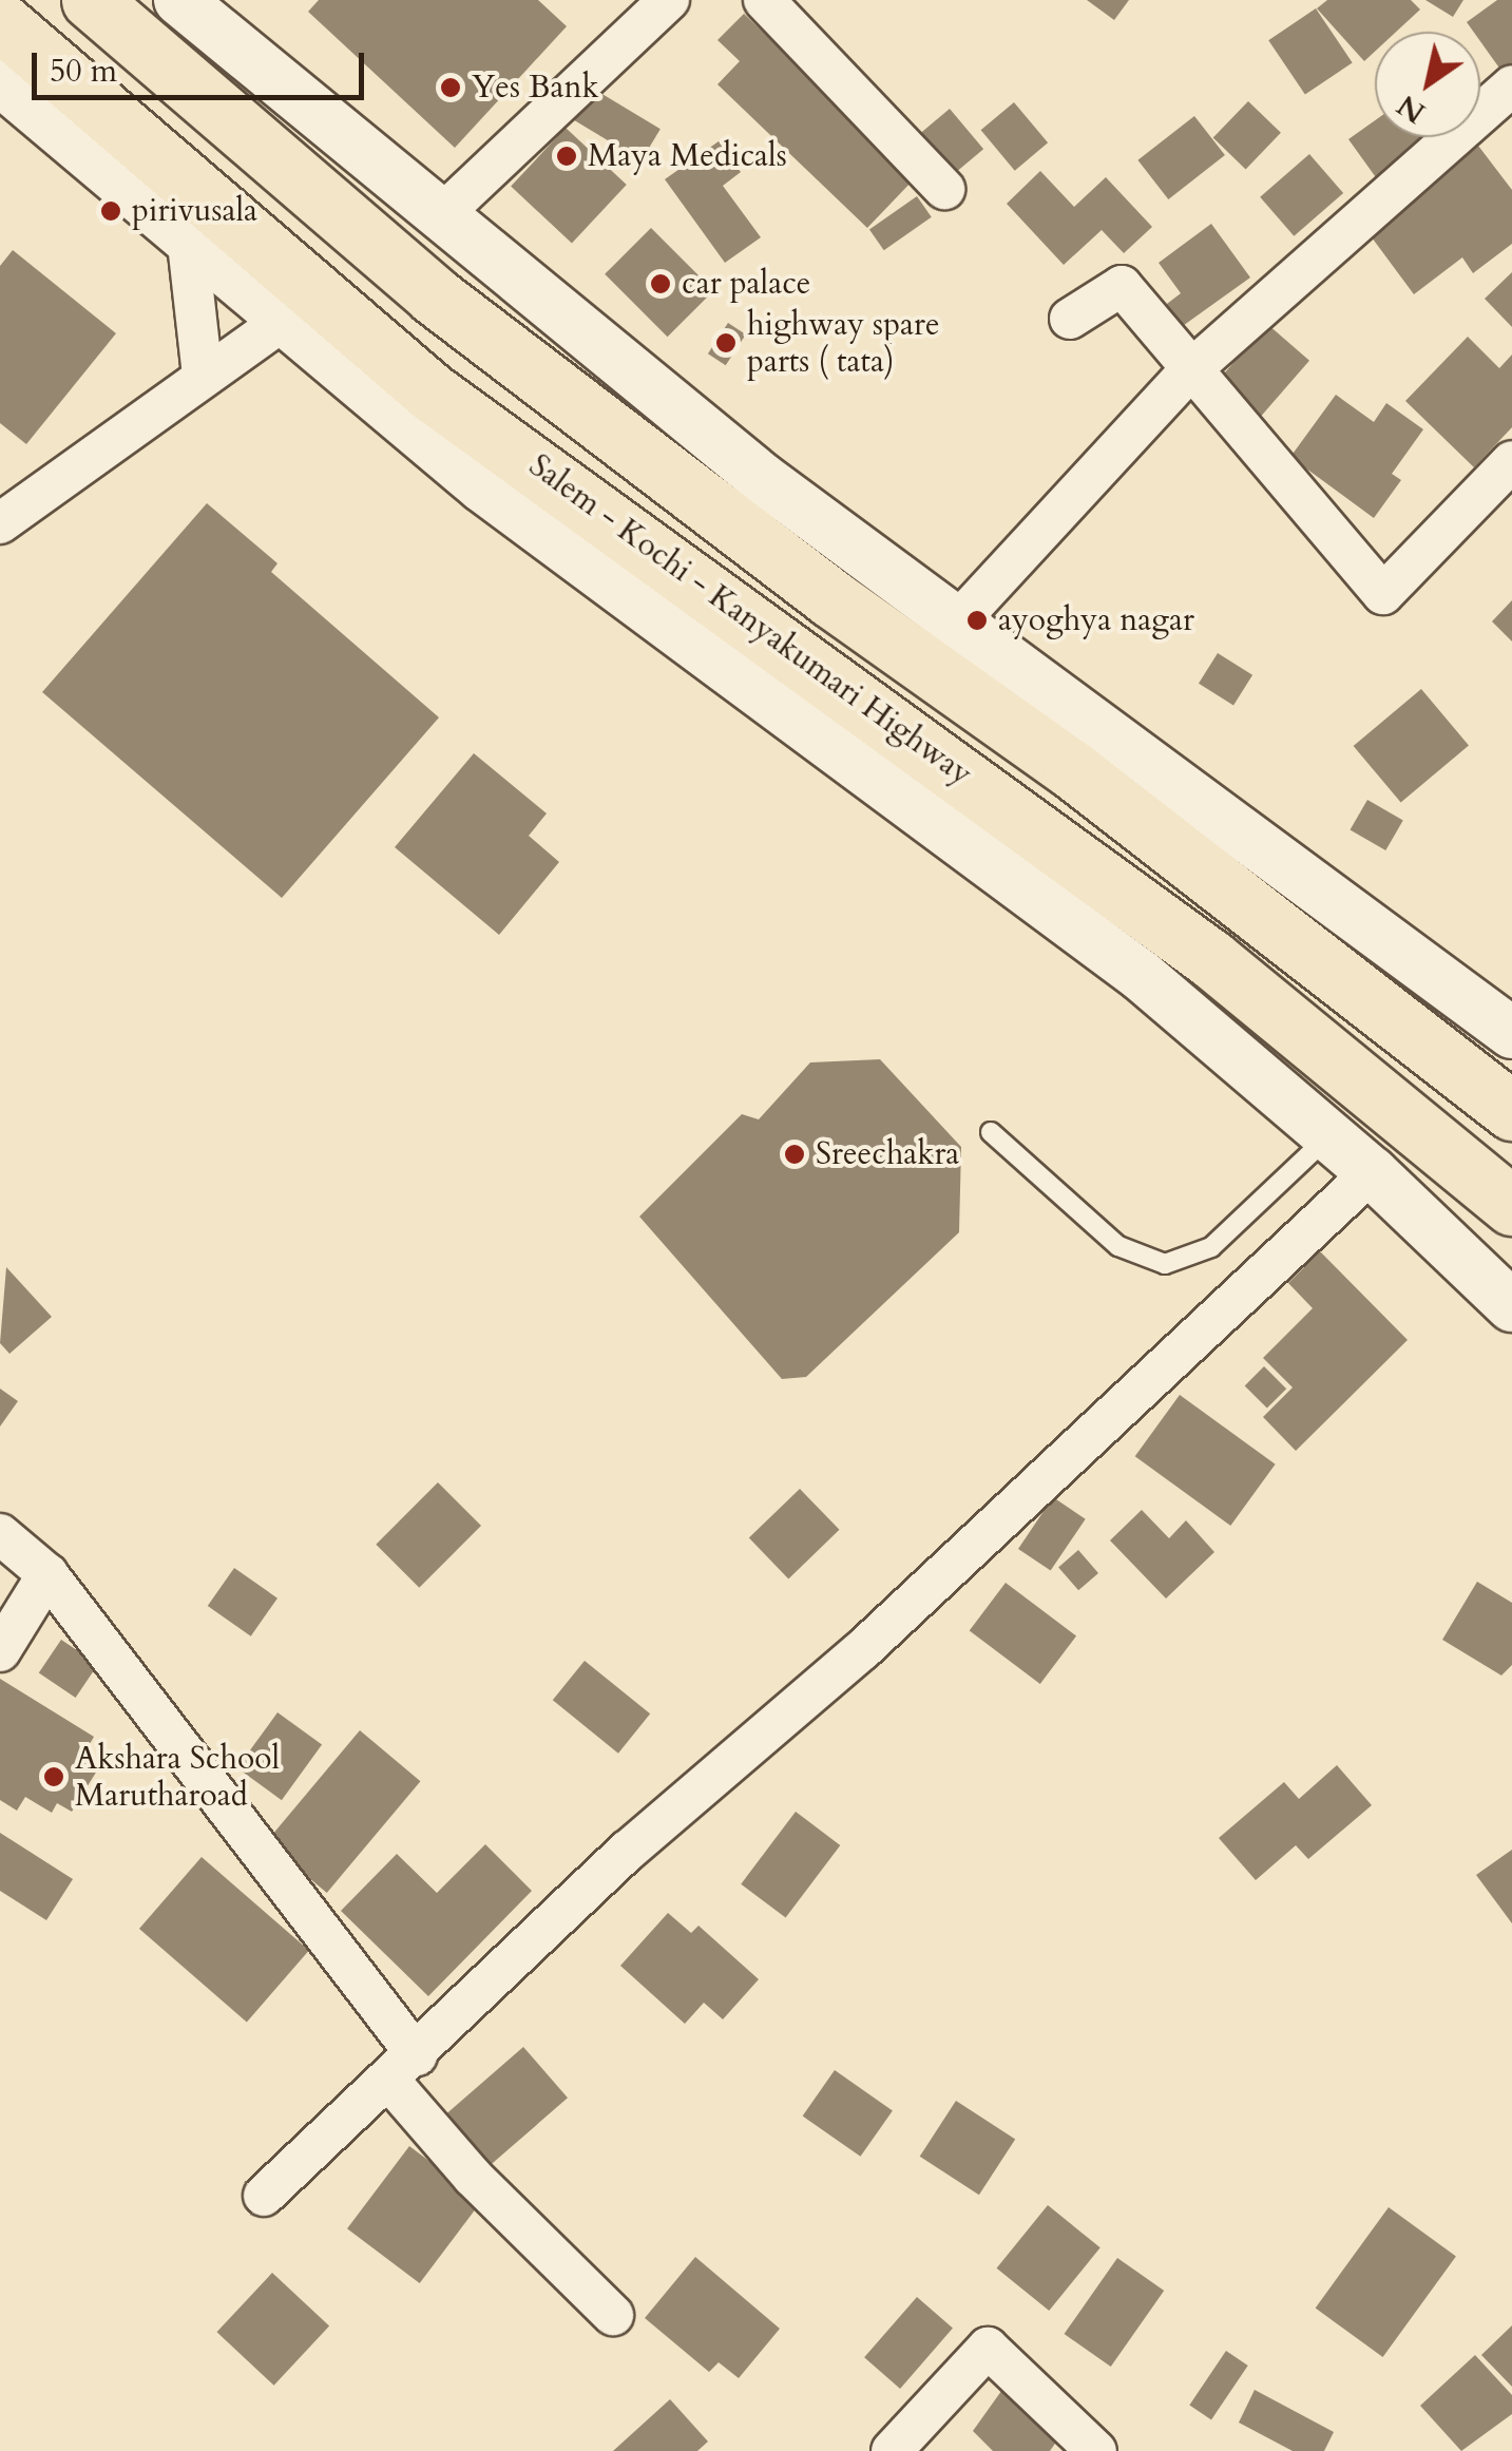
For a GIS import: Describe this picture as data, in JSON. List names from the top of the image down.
{
  "streets": {
    "highway": ["Salem - Kochi - Kanyakumari Highway"]
  },
  "places": [
    "Yes Bank",
    "Maya Medicals",
    "pirivusala",
    "car palace",
    "highway spare parts ( tata)",
    "ayoghya nagar",
    "Sreechakra",
    "Akshara School Marutharoad"
  ],
  "scale_bar": "50 m",
  "north": "bottom left"
}
